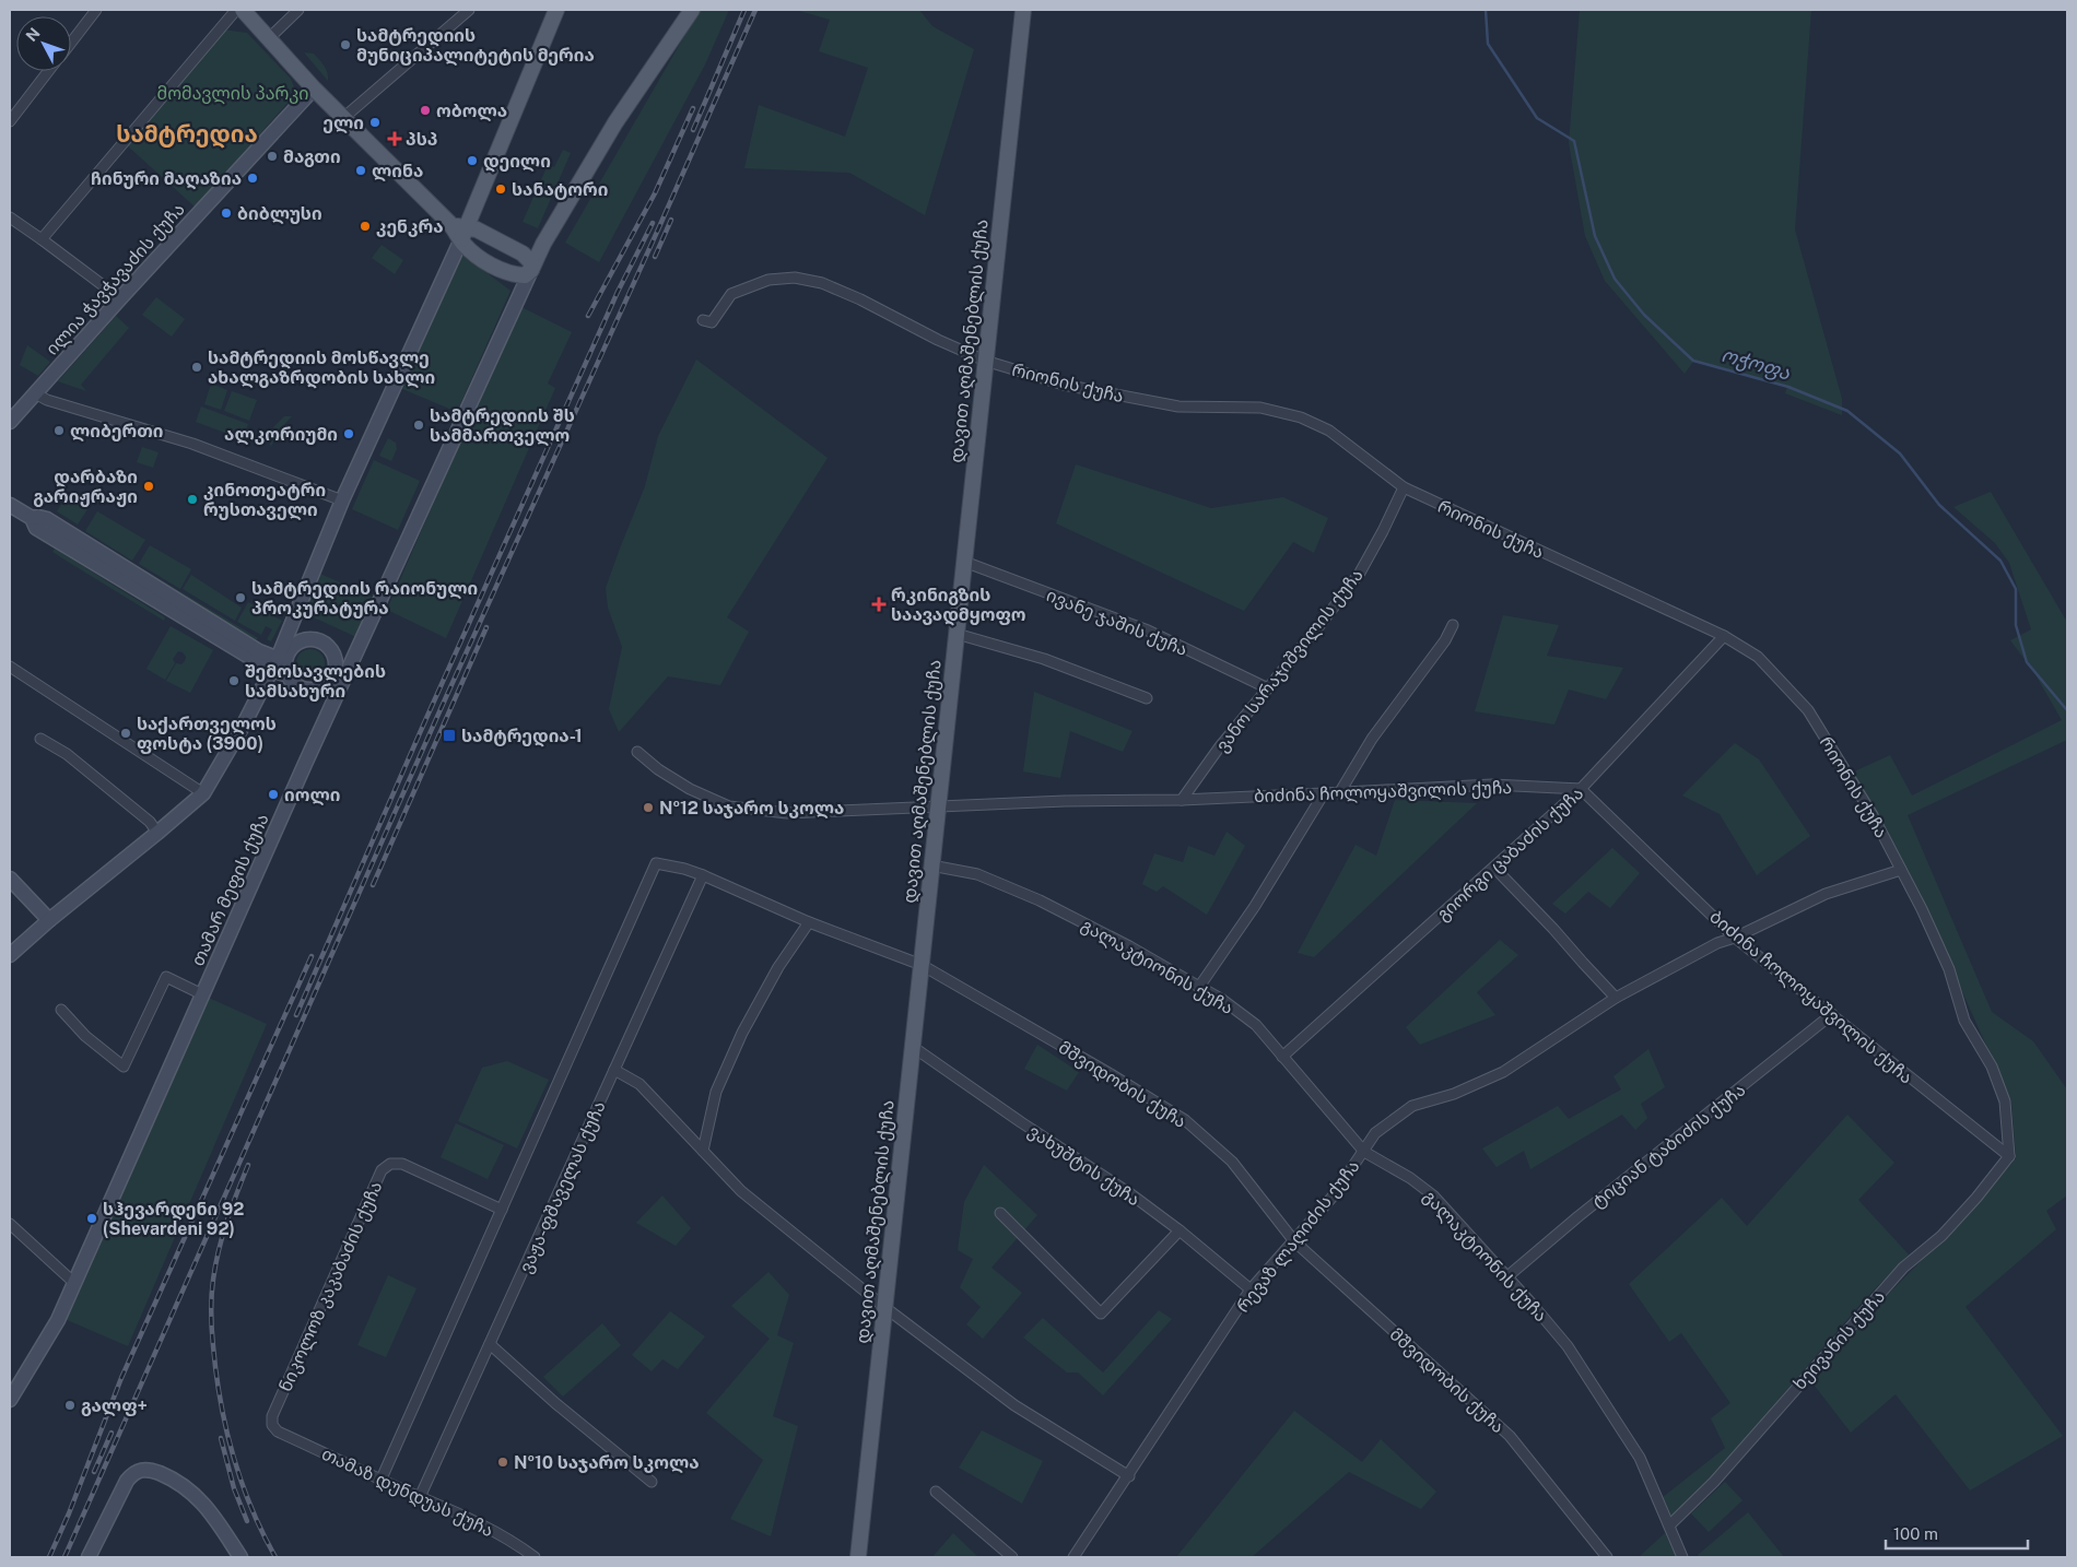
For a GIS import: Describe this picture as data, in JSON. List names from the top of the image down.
{
  "streets": {
    "main road": ["ილია ჭავჭავაძის ქუჩა", "დავით აღმაშენებლის ქუჩა", "თამარ მეფის ქუჩა"],
    "street": [
      "რიონის ქუჩა",
      "ივანე ჯაშის ქუჩა",
      "ვანო სარაჯიშვილის ქუჩა",
      "ბიძინა ჩოლოყაშვილის ქუჩა",
      "გიორგი ცაბაძის ქუჩა",
      "გალაკტიონის ქუჩა",
      "მშვიდობის ქუჩა",
      "ტიციან ტაბიძის ქუჩა",
      "ვახუშტის ქუჩა",
      "ვაჟა-ფშაველას ქუჩა",
      "რევაზ ლაღიძის ქუჩა",
      "ნიკოლოზ კაკაბაძის ქუჩა",
      "ხეივანის ქუჩა",
      "თამაზ დუნდუას ქუჩა"
    ]
  },
  "crossings": [
    ["დავით აღმაშენებლის ქუჩა", "რიონის ქუჩა"],
    ["დავით აღმაშენებლის ქუჩა", "ივანე ჯაშის ქუჩა"],
    ["დავით აღმაშენებლის ქუჩა", "ბიძინა ჩოლოყაშვილის ქუჩა"],
    ["დავით აღმაშენებლის ქუჩა", "გალაკტიონის ქუჩა"],
    ["დავით აღმაშენებლის ქუჩა", "მშვიდობის ქუჩა"],
    ["დავით აღმაშენებლის ქუჩა", "ვახუშტის ქუჩა"],
    ["რიონის ქუჩა", "ვანო სარაჯიშვილის ქუჩა"],
    ["რიონის ქუჩა", "ბიძინა ჩოლოყაშვილის ქუჩა"],
    ["რიონის ქუჩა", "გიორგი ცაბაძის ქუჩა"],
    ["რიონის ქუჩა", "რევაზ ლაღიძის ქუჩა"],
    ["რიონის ქუჩა", "ხეივანის ქუჩა"],
    ["ივანე ჯაშის ქუჩა", "ვანო სარაჯიშვილის ქუჩა"],
    ["ვანო სარაჯიშვილის ქუჩა", "ბიძინა ჩოლოყაშვილის ქუჩა"],
    ["ბიძინა ჩოლოყაშვილის ქუჩა", "გიორგი ცაბაძის ქუჩა"],
    ["ბიძინა ჩოლოყაშვილის ქუჩა", "ტიციან ტაბიძის ქუჩა"],
    ["ბიძინა ჩოლოყაშვილის ქუჩა", "რევაზ ლაღიძის ქუჩა"],
    ["ბიძინა ჩოლოყაშვილის ქუჩა", "ხეივანის ქუჩა"],
    ["გიორგი ცაბაძის ქუჩა", "გალაკტიონის ქუჩა"],
    ["გალაკტიონის ქუჩა", "ტიციან ტაბიძის ქუჩა"],
    ["გალაკტიონის ქუჩა", "რევაზ ლაღიძის ქუჩა"],
    ["გალაკტიონის ქუჩა", "ხეივანის ქუჩა"],
    ["მშვიდობის ქუჩა", "ვაჟა-ფშაველას ქუჩა"],
    ["მშვიდობის ქუჩა", "რევაზ ლაღიძის ქუჩა"],
    ["მშვიდობის ქუჩა", "ნიკოლოზ კაკაბაძის ქუჩა"],
    ["ვახუშტის ქუჩა", "რევაზ ლაღიძის ქუჩა"],
    ["ვაჟა-ფშაველას ქუჩა", "თამაზ დუნდუას ქუჩა"],
    ["ნიკოლოზ კაკაბაძის ქუჩა", "თამაზ დუნდუას ქუჩა"]
  ],
  "districts": ["სამტრედია"],
  "water": ["ოჭოფა"],
  "parks": ["მომავლის პარკი"],
  "places": {
    "other": [
      "სამტრედიის მუნიციპალიტეტის მერია",
      "ობოლა",
      "ელი",
      "მაგთი",
      "დეილი",
      "ლინა",
      "ჩინური მაღაზია",
      "სანატორი",
      "ბიბლუსი",
      "კენკრა",
      "სამტრედიის მოსწავლე ახალგაზრდობის სახლი",
      "სამტრედიის შს სამმართველო",
      "ლიბერთი",
      "ალკორიუმი",
      "დარბაზი გარიჟრაჟი",
      "კინოთეატრი რუსთაველი",
      "სამტრედიის რაიონული პროკურატურა",
      "შემოსავლების სამსახური",
      "საქართველოს ფოსტა (3900)",
      "იოლი",
      "№12 საჯარო სკოლა",
      "სჰევარდენი 92 (Shevardeni 92)",
      "გალფ+",
      "№10 საჯარო სკოლა"
    ],
    "health": ["პსპ", "რკინიგზის საავადმყოფო"],
    "transit": ["სამტრედია-1"]
  },
  "scale_bar": "100 m",
  "north": "top left"
}
